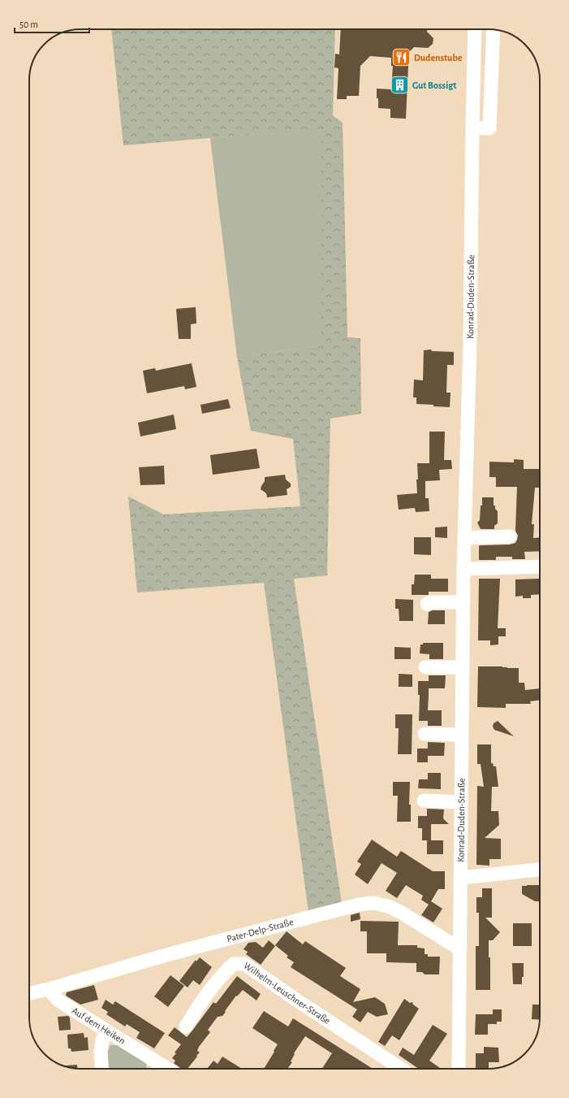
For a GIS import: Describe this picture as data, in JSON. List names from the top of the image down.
{
  "streets": {
    "street": [
      "Konrad-Duden-Straße",
      "Pater-Delp-Straße",
      "Wilhelm-Leuschner-Straße",
      "Auf dem Heiken"
    ]
  },
  "crossings": [
    ["Konrad-Duden-Straße", "Pater-Delp-Straße"],
    ["Pater-Delp-Straße", "Auf dem Heiken"]
  ],
  "places": {
    "restaurant": ["Dudenstube"],
    "building": ["Gut Bossigt"]
  },
  "scale_bar": "50 m"
}
